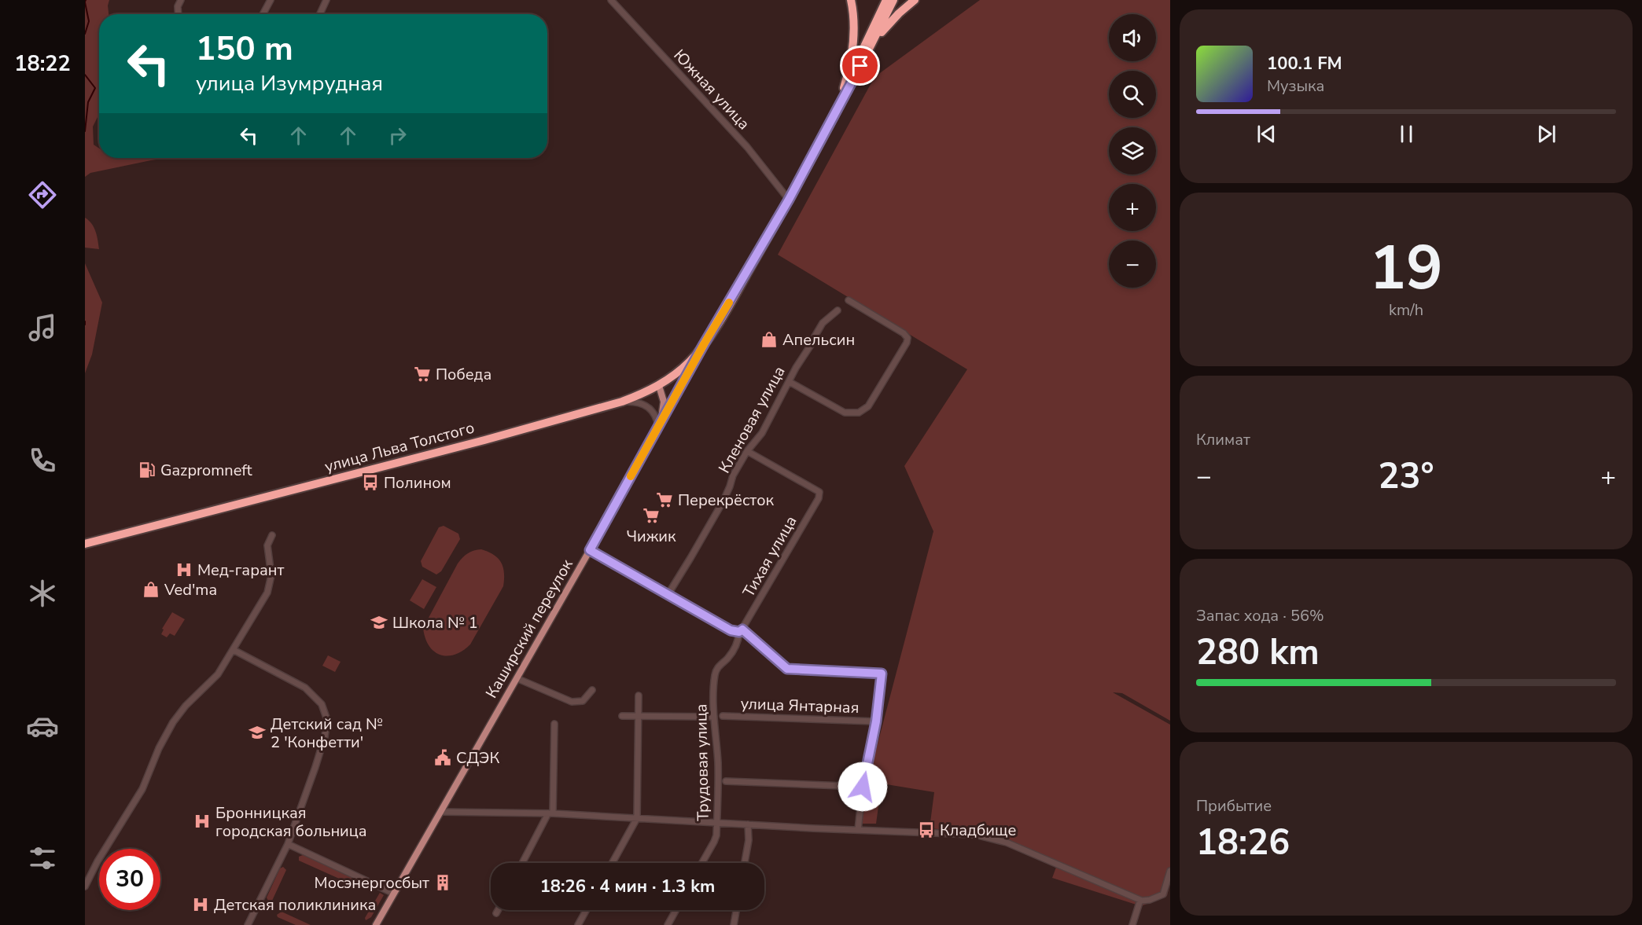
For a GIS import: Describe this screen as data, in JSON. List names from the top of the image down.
{
  "streets": {
    "highway": ["улица Льва Толстого"],
    "main road": ["Каширский переулок"],
    "street": [
      "Южная улица",
      "Кленовая улица",
      "Тихая улица",
      "улица Янтарная",
      "Трудовая улица"
    ]
  },
  "crossings": [
    ["Южная улица", "улица Льва Толстого"],
    ["Кленовая улица", "Тихая улица"],
    ["улица Льва Толстого", "Каширский переулок"],
    ["Тихая улица", "Трудовая улица"]
  ],
  "places": {
    "shop": ["Апельсин", "Ved'ma"],
    "supermarket": ["Победа", "Перекрёсток", "Чижик"],
    "fuel station": ["Gazpromneft"],
    "bus stop": ["Полином", "Кладбище"],
    "hospital": ["Мед-гарант", "Бронницкая городская больница", "Детская поликлиника"],
    "school or university": ["Школа № 1", "Детский сад № 2 'Конфетти'"],
    "public building": ["СДЭК"],
    "building": ["Мосэнергосбыт"]
  },
  "page": {
    "tabs": "18:22",
    "map_buttons": ["+", "−"],
    "turn": ["150 m", "улица Изумрудная"],
    "song": ["100.1 FM", "Музыка"],
    "tile": [
      ["19", "km/h"],
      "Климат",
      ["Запас хода · 56%", "280 km"],
      ["Прибытие", "18:26"]
    ],
    "heat": ["−", "23°", "+"],
    "limit": "30",
    "trip": "18:26 · 4 мин · 1.3 km"
  }
}
